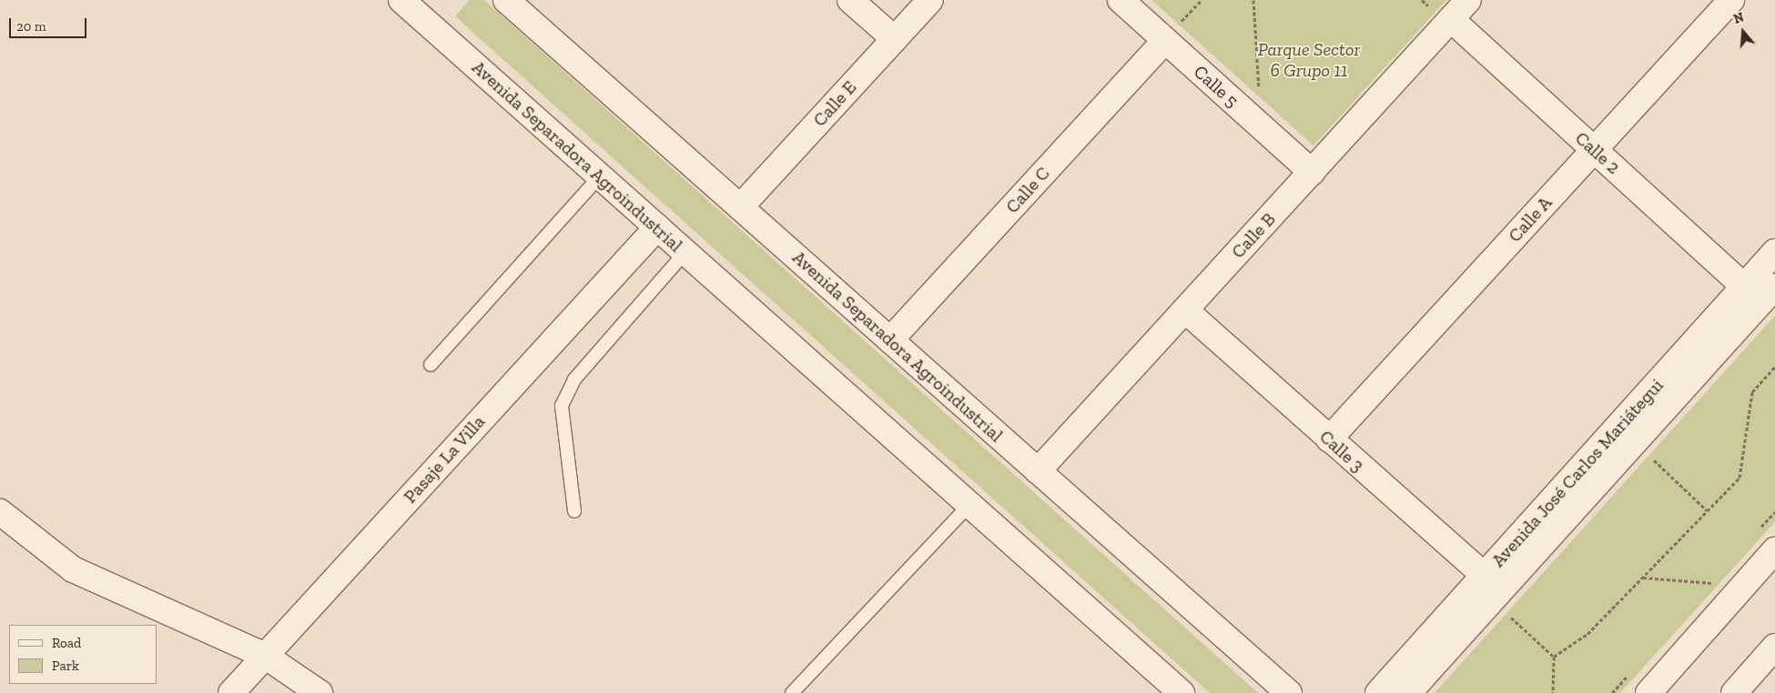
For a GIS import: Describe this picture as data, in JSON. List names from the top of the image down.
{
  "streets": {
    "street": [
      "Calle 5",
      "Calle E",
      "Calle 2",
      "Avenida Separadora Agroindustrial",
      "Calle C",
      "Calle A",
      "Calle B",
      "Calle 3",
      "Pasaje La Villa",
      "Avenida José Carlos Mariátegui"
    ]
  },
  "crossings": [
    ["Calle 5", "Calle C"],
    ["Calle 5", "Calle B"],
    ["Calle E", "Avenida Separadora Agroindustrial"],
    ["Calle 2", "Calle A"],
    ["Calle 2", "Calle B"],
    ["Calle 2", "Avenida José Carlos Mariátegui"],
    ["Avenida Separadora Agroindustrial", "Calle C"],
    ["Avenida Separadora Agroindustrial", "Calle B"],
    ["Avenida Separadora Agroindustrial", "Pasaje La Villa"],
    ["Calle A", "Calle 3"],
    ["Calle B", "Calle 3"],
    ["Calle 3", "Avenida José Carlos Mariátegui"]
  ],
  "parks": ["Parque Sector 6 Grupo 11"],
  "legend": ["Road", "Park"],
  "scale_bar": "20 m",
  "north": "top"
}
